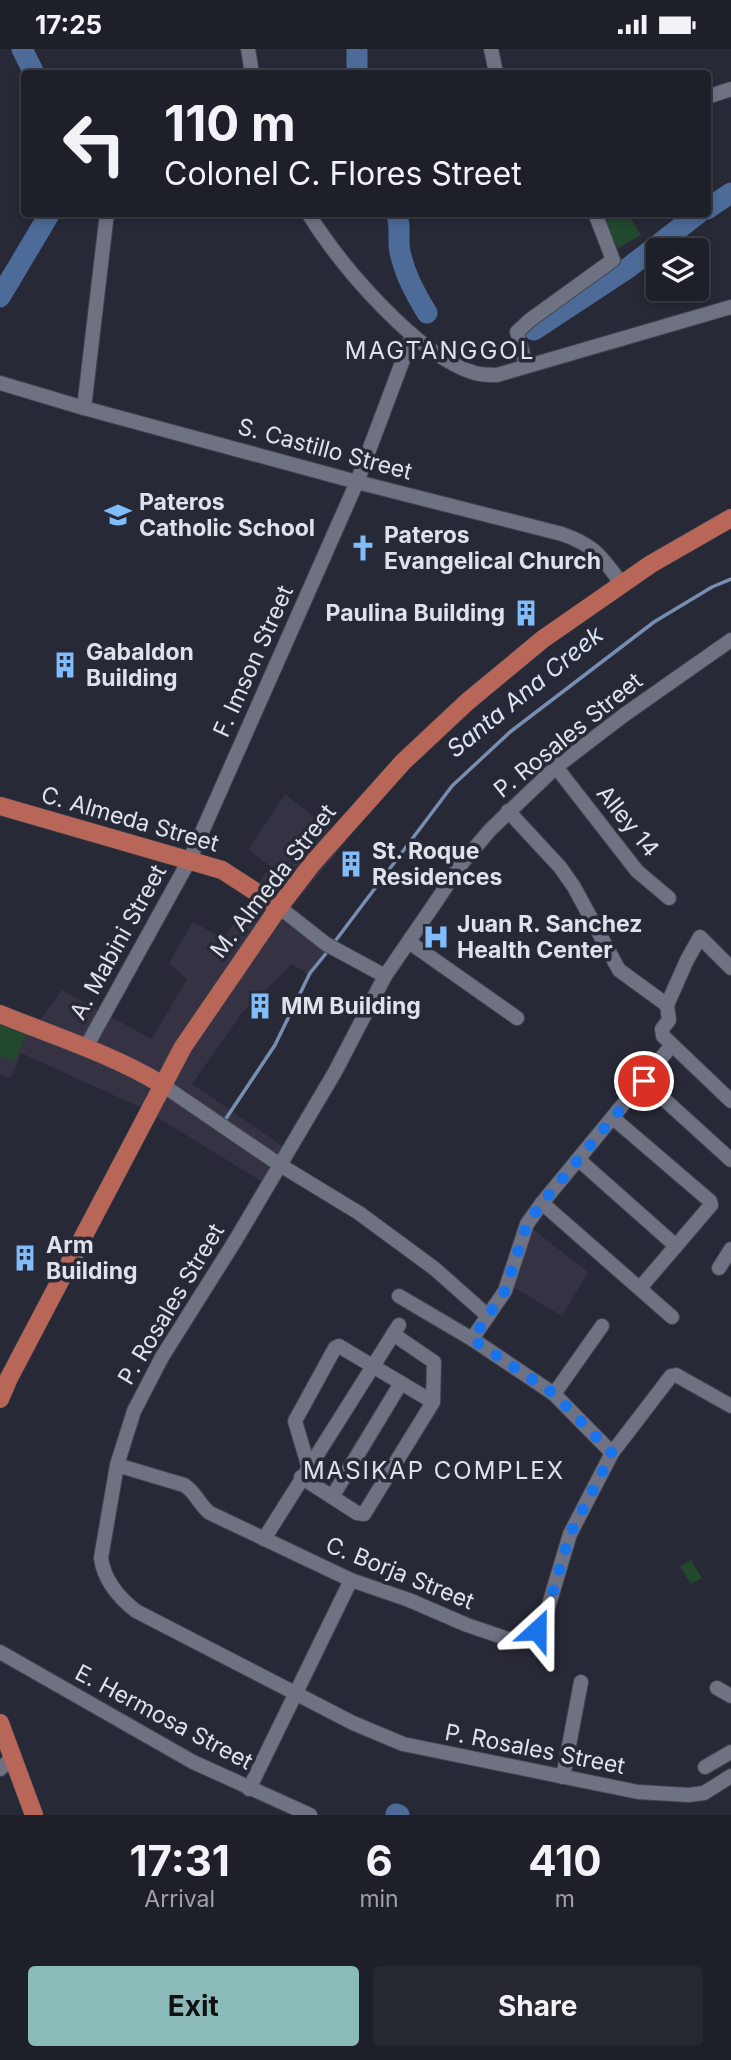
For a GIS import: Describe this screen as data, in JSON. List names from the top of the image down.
{
  "streets": {
    "main road": ["C. Almeda Street", "M. Almeda Street"],
    "street": [
      "S. Castillo Street",
      "F. Imson Street",
      "P. Rosales Street",
      "Alley 14",
      "A. Mabini Street",
      "C. Borja Street",
      "E. Hermosa Street"
    ]
  },
  "crossings": [
    ["S. Castillo Street", "F. Imson Street"],
    ["S. Castillo Street", "M. Almeda Street"],
    ["F. Imson Street", "C. Almeda Street"],
    ["F. Imson Street", "A. Mabini Street"],
    ["P. Rosales Street", "C. Almeda Street"],
    ["P. Rosales Street", "Alley 14"],
    ["P. Rosales Street", "C. Borja Street"],
    ["C. Almeda Street", "M. Almeda Street"],
    ["C. Almeda Street", "A. Mabini Street"]
  ],
  "districts": ["MAGTANGGOL", "MASIKAP COMPLEX"],
  "water": ["Santa Ana Creek"],
  "places": {
    "school or university": ["Pateros Catholic School"],
    "church": ["Pateros Evangelical Church"],
    "building": [
      "Paulina Building",
      "Gabaldon Building",
      "St. Roque Residences",
      "MM Building",
      "Arm Building"
    ],
    "hospital": ["Juan R. Sanchez Health Center"]
  },
  "page": {
    "status": "17:25",
    "turn": ["110 m", "Colonel C. Flores Street"],
    "eta": [
      "17:31",
      "Arrival",
      "6",
      "min",
      "410",
      "m"
    ],
    "buttons": ["Exit", "Share"]
  }
}
